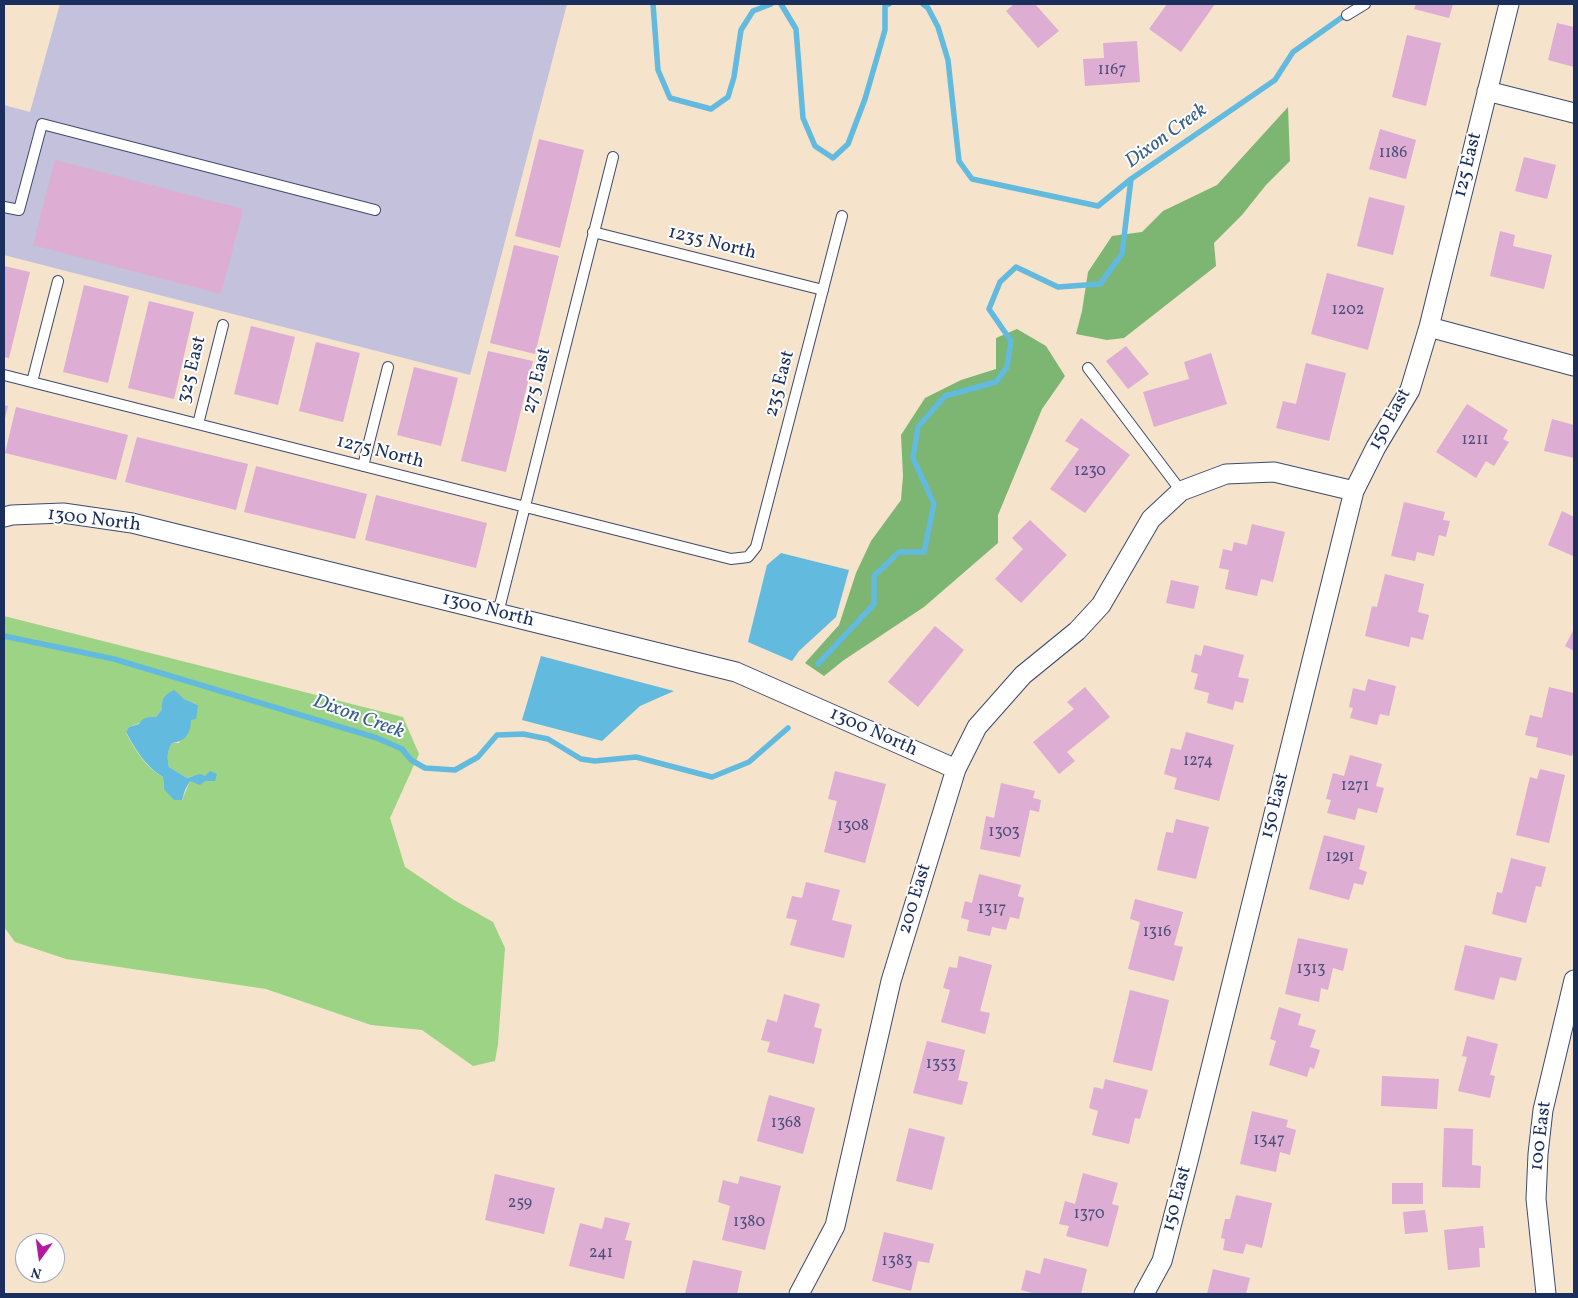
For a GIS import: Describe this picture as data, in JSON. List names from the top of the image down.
{
  "streets": {
    "street": [
      "125 East",
      "150 East",
      "1300 North",
      "200 East",
      "100 East"
    ],
    "lane": [
      "1235 North",
      "325 East",
      "275 East",
      "235 East",
      "1275 North"
    ]
  },
  "crossings": [
    ["125 East", "150 East"],
    ["1235 North", "275 East"],
    ["1235 North", "235 East"],
    ["325 East", "1275 North"],
    ["275 East", "1275 North"],
    ["275 East", "1300 North"],
    ["235 East", "1275 North"],
    ["1300 North", "200 East"]
  ],
  "water": ["Dixon Creek"],
  "house_numbers": [
    "1167",
    "1186",
    "1202",
    "1211",
    "1230",
    "1274",
    "1271",
    "1308",
    "1303",
    "1291",
    "1317",
    "1316",
    "1313",
    "1353",
    "1368",
    "1347",
    "259",
    "1370",
    "1380",
    "241",
    "1383"
  ],
  "north": "bottom"
}
